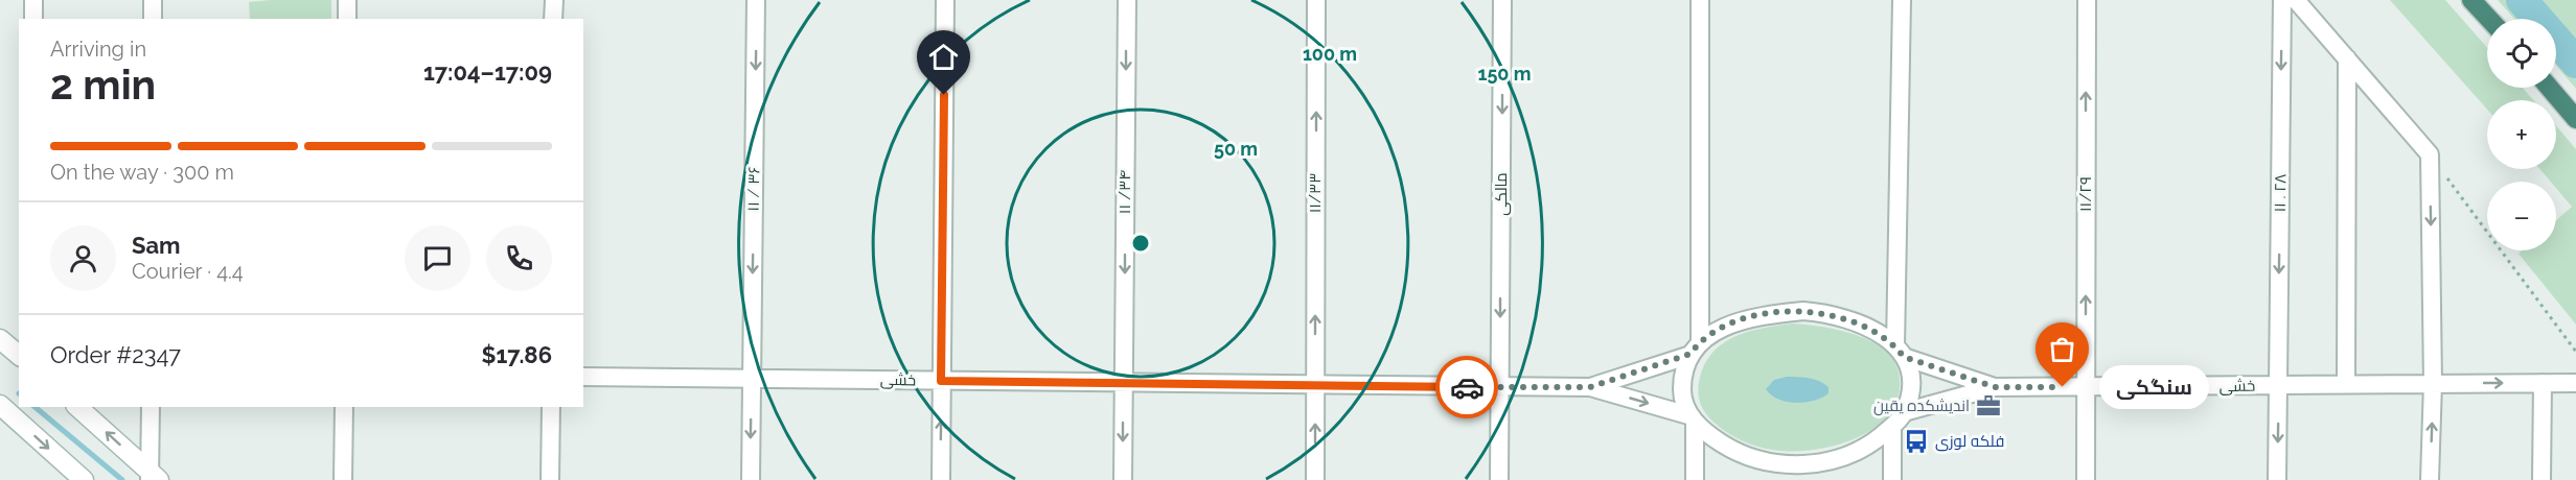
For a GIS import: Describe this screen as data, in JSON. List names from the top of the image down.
{
  "streets": {
    "street": [
      "۱۱ / ۳۶",
      "۱۱ /۳۴",
      "۱۱/۳۳",
      "۱۱ . ۲۸",
      "مالکی",
      "۱۱/۲۹",
      "خشی"
    ]
  },
  "crossings": [
    ["۱۱ / ۳۶", "خشی"],
    ["۱۱ /۳۴", "خشی"],
    ["۱۱/۳۳", "خشی"],
    ["۱۱ . ۲۸", "خشی"],
    ["مالکی", "خشی"],
    ["۱۱/۲۹", "خشی"]
  ],
  "one_way": [
    "۱۱ / ۳۶",
    "۱۱ /۳۴",
    "۱۱/۳۳",
    "مالکی",
    "۱۱/۲۹"
  ],
  "places": {
    "other": ["سنگکی"],
    "office": ["اندیشکده یقین"],
    "bus stop": ["فلکه لوزی"]
  },
  "page": {
    "map_buttons": ["+", "−"],
    "heading": ["2 min", "Arriving in", "17:04–17:09"],
    "panel": [
      "Sam",
      "Courier · 4.4",
      "Order #2347",
      "$17.86"
    ],
    "bar": "On the way · 300 m",
    "bubble": "سنگکی"
  },
  "rings": ["100 m", "150 m", "50 m"]
}
